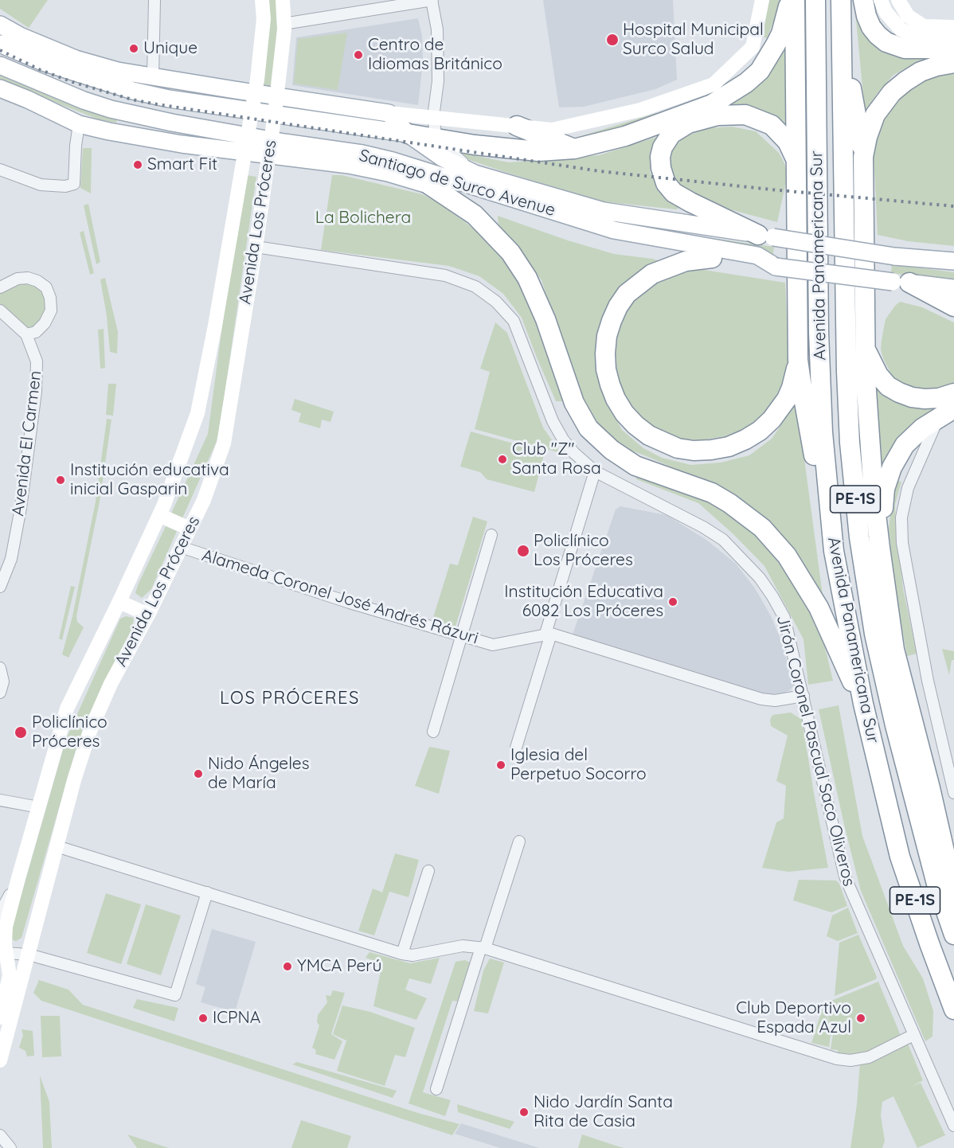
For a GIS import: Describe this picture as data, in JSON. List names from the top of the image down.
{
  "streets": {
    "highway": ["Avenida Panamericana Sur", "PE-1S"],
    "main road": ["Santiago de Surco Avenue", "Avenida Los Próceres"],
    "street": ["Avenida El Carmen", "Alameda Coronel José Andrés Rázuri", "Jirón Coronel Pascual Saco Oliveros"]
  },
  "crossings": [
    ["Santiago de Surco Avenue", "Avenida Los Próceres"],
    ["Avenida Los Próceres", "Alameda Coronel José Andrés Rázuri"],
    ["Avenida Los Próceres", "Jirón Coronel Pascual Saco Oliveros"],
    ["Alameda Coronel José Andrés Rázuri", "Jirón Coronel Pascual Saco Oliveros"]
  ],
  "districts": ["LOS PRÓCERES"],
  "parks": ["La Bolichera"],
  "places": [
    "Hospital Municipal Surco Salud",
    "Unique",
    "Centro de Idiomas Británico",
    "Smart Fit",
    "Club \"Z\" Santa Rosa",
    "Institución educativa inicial Gasparin",
    "Policlínico Los Próceres",
    "Institución Educativa 6082 Los Próceres",
    "Policlínico Próceres",
    "Iglesia del Perpetuo Socorro",
    "Nido Ángeles de María",
    "YMCA Perú",
    "ICPNA",
    "Club Deportivo Espada Azul",
    "Nido Jardín Santa Rita de Casia"
  ]
}
